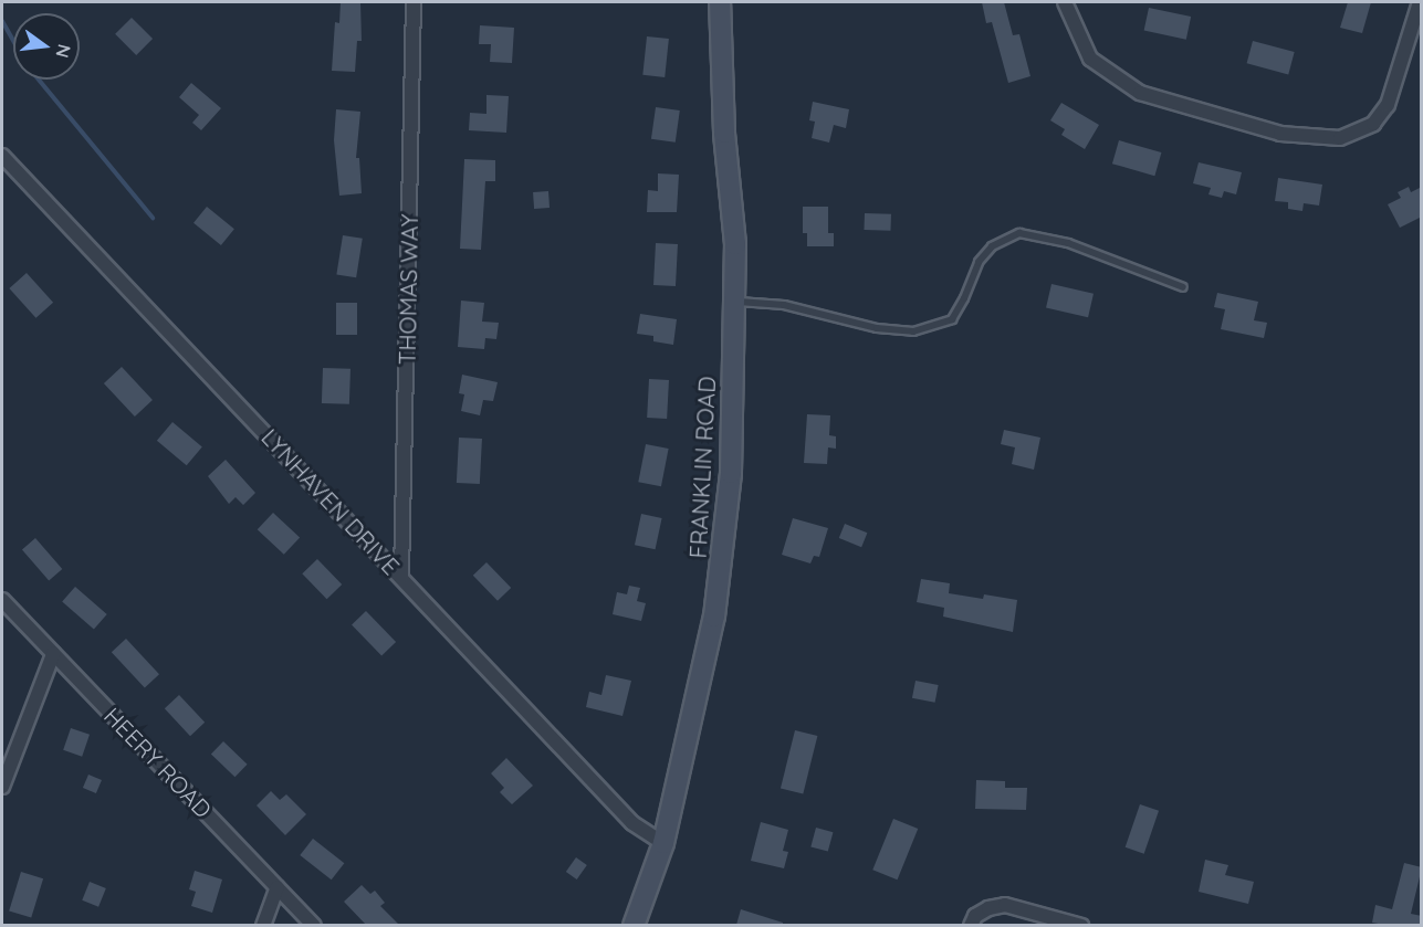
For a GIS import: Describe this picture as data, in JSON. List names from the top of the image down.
{
  "streets": {
    "main road": ["FRANKLIN ROAD"],
    "street": ["THOMAS WAY", "LYNHAVEN DRIVE", "HEERY ROAD"]
  },
  "crossings": [
    ["THOMAS WAY", "LYNHAVEN DRIVE"],
    ["FRANKLIN ROAD", "LYNHAVEN DRIVE"]
  ],
  "north": "right"
}
